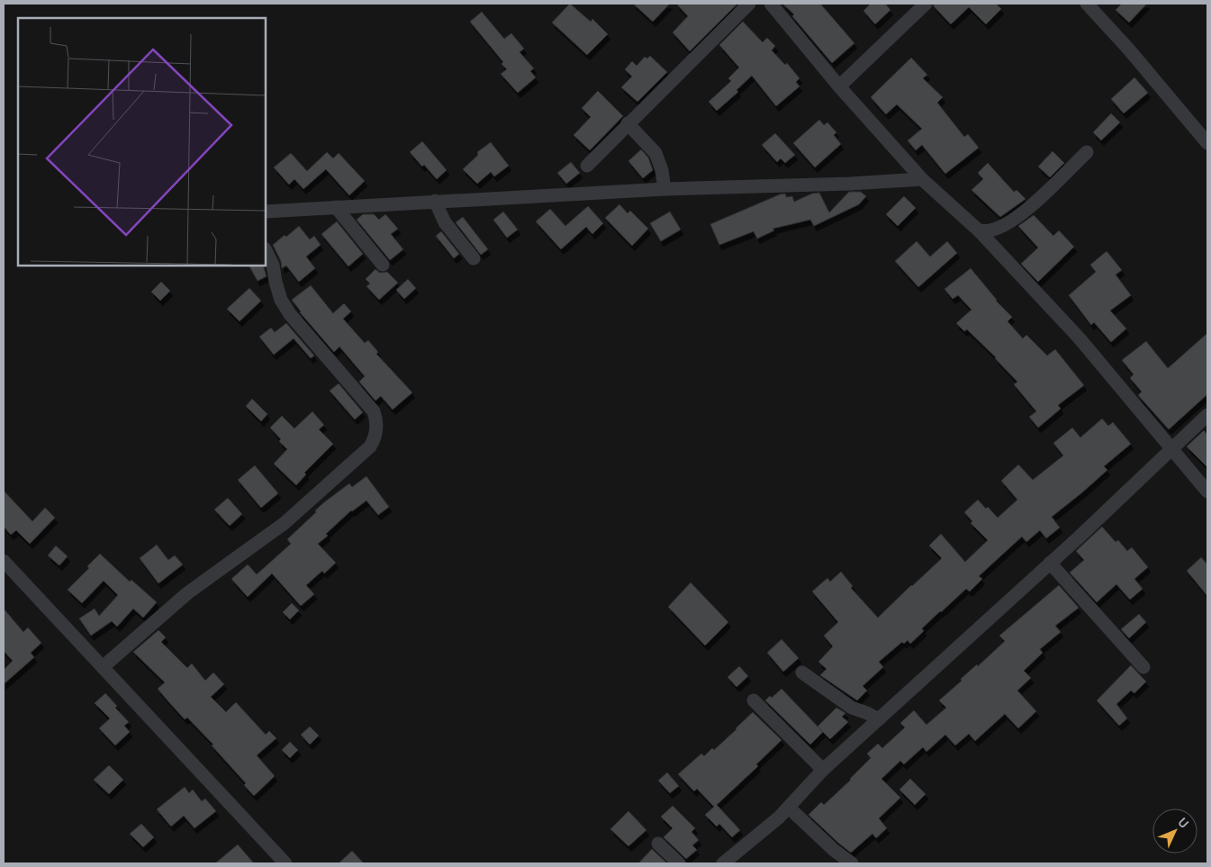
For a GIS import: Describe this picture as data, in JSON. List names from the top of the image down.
{
  "north": "top right"
}
